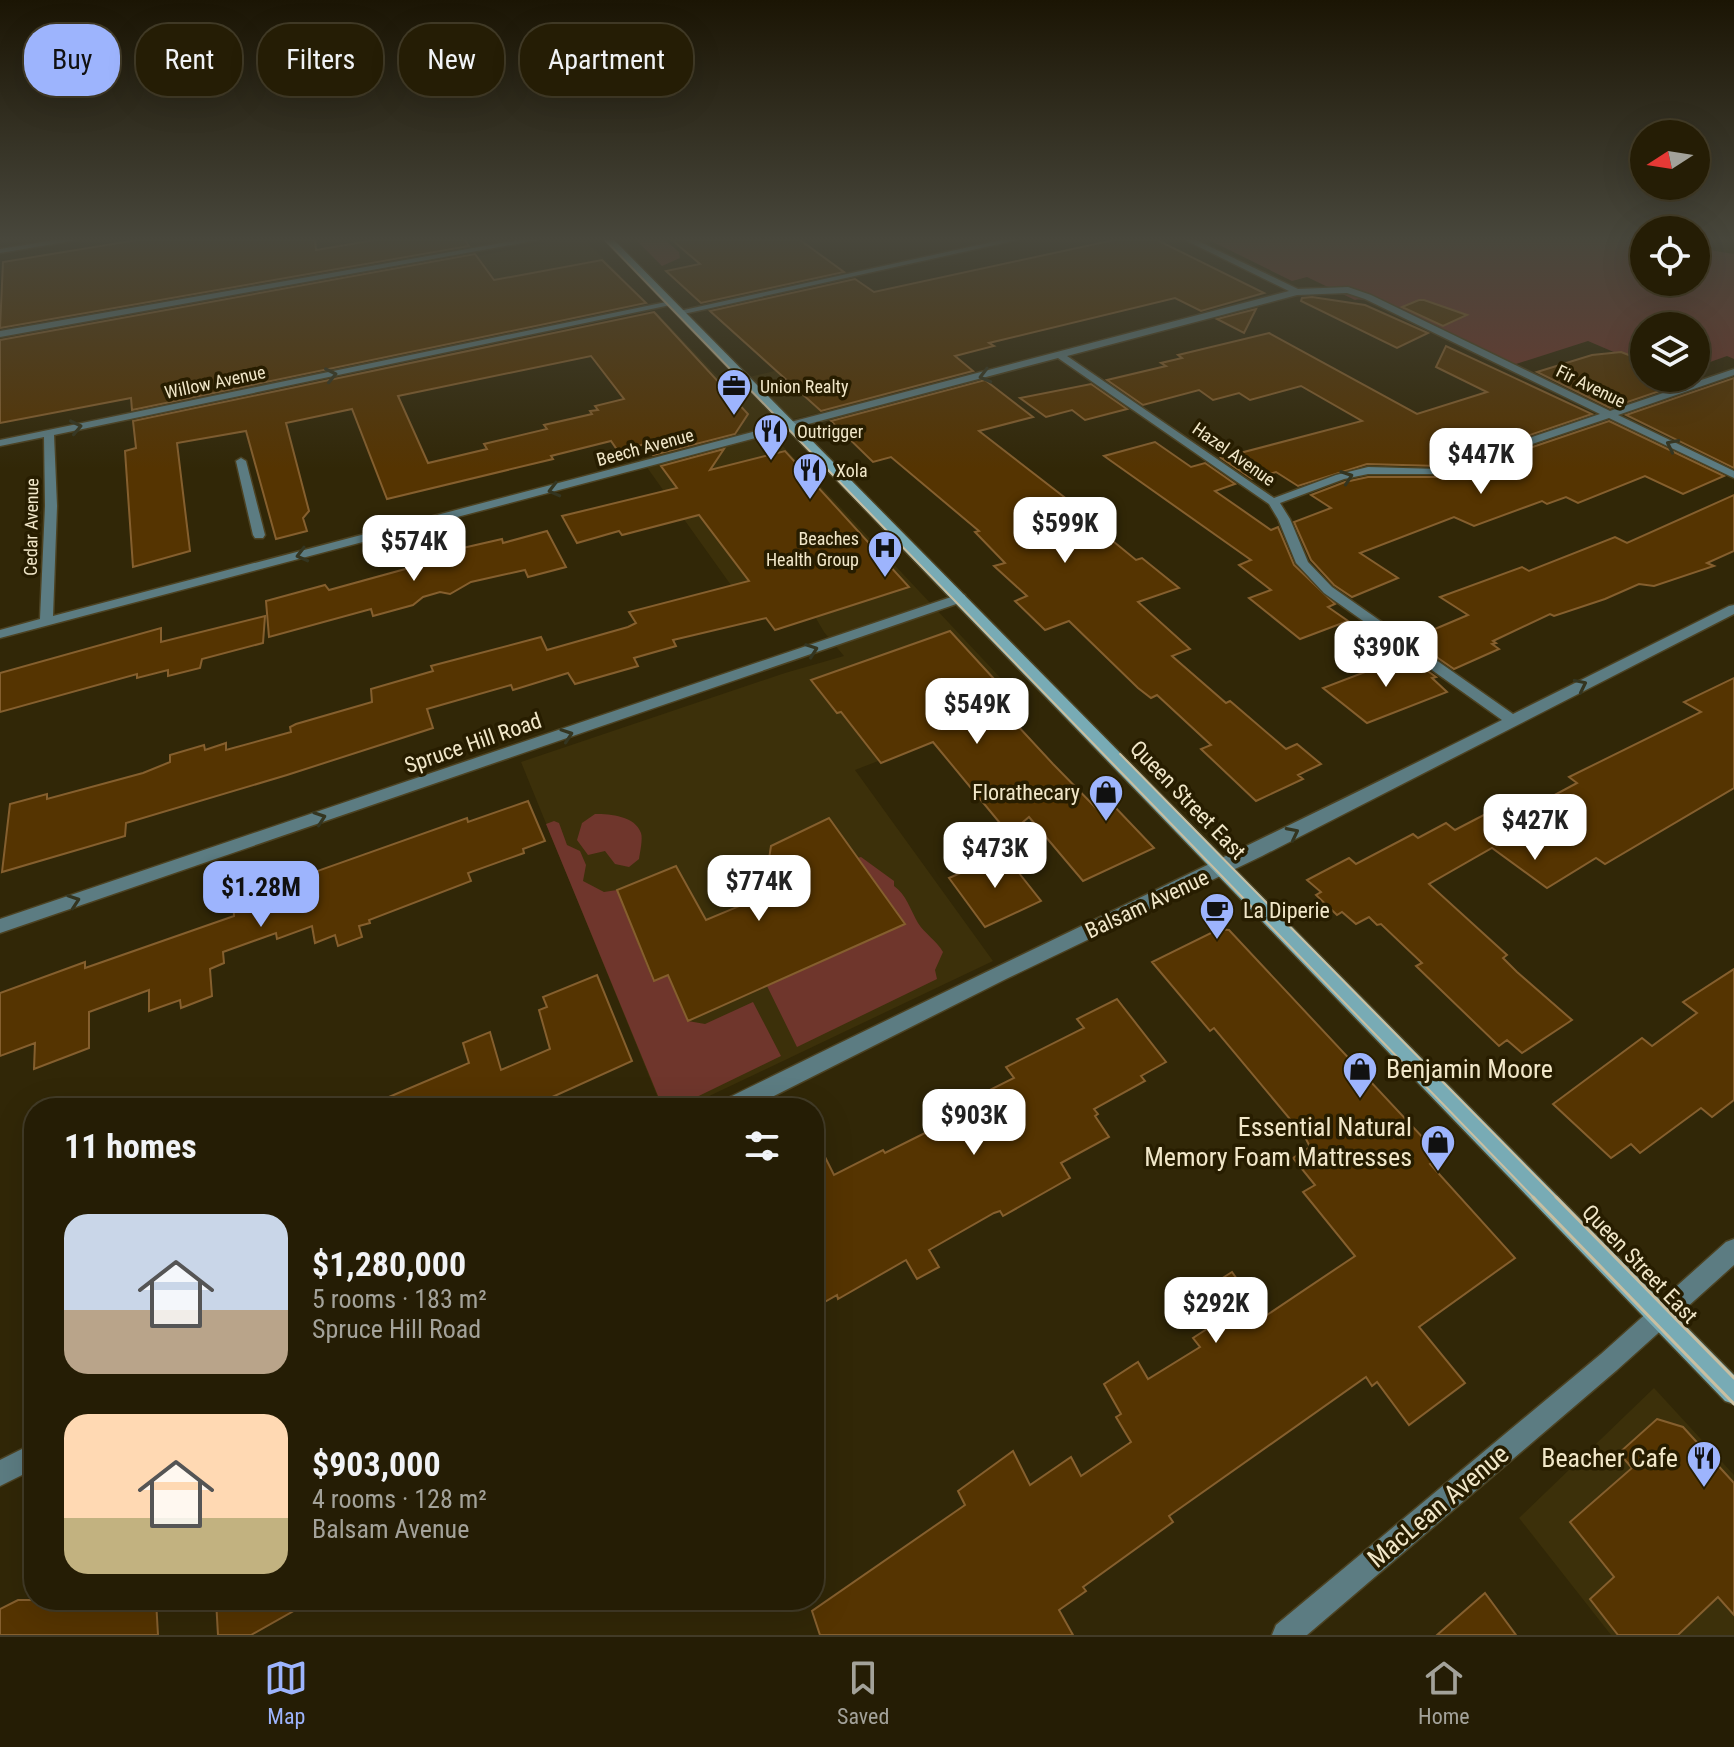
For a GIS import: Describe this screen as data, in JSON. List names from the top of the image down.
{
  "streets": {
    "main road": ["Queen Street East"],
    "street": [
      "Willow Avenue",
      "Fir Avenue",
      "Beech Avenue",
      "Hazel Avenue",
      "Cedar Avenue",
      "Spruce Hill Road",
      "Balsam Avenue",
      "MacLean Avenue"
    ]
  },
  "crossings": [
    ["Willow Avenue", "Cedar Avenue"],
    ["Beech Avenue", "Hazel Avenue"],
    ["Beech Avenue", "Cedar Avenue"],
    ["Beech Avenue", "Queen Street East"],
    ["Hazel Avenue", "Balsam Avenue"],
    ["Spruce Hill Road", "Queen Street East"],
    ["Queen Street East", "Balsam Avenue"],
    ["Queen Street East", "MacLean Avenue"]
  ],
  "one_way": [
    "Willow Avenue",
    "Fir Avenue",
    "Beech Avenue",
    "Spruce Hill Road",
    "Balsam Avenue"
  ],
  "places": {
    "office": ["Union Realty"],
    "restaurant": ["Outrigger", "Xola", "Beacher Cafe"],
    "hospital": ["Beaches Health Group"],
    "shop": ["Florathecary", "Benjamin Moore", "Essential Natural Memory Foam Mattresses"],
    "cafe": ["La Diperie"]
  },
  "north": "left",
  "page": {
    "chip": [
      "Buy",
      "Rent",
      "Filters",
      "New",
      "Apartment"
    ],
    "price": [
      "$447K",
      "$599K",
      "$574K",
      "$390K",
      "$549K",
      "$427K",
      "$473K",
      "$774K",
      "$1.28M",
      "$903K",
      "$292K"
    ],
    "heading": "11 homes",
    "list": [
      {
        "name": "$1,280,000",
        "note": "5 rooms · 183 m² · Spruce Hill Road"
      },
      {
        "name": "$903,000",
        "note": "4 rooms · 128 m² · Balsam Avenue"
      }
    ],
    "tabs": ["Map", "Saved", "Home"]
  }
}
